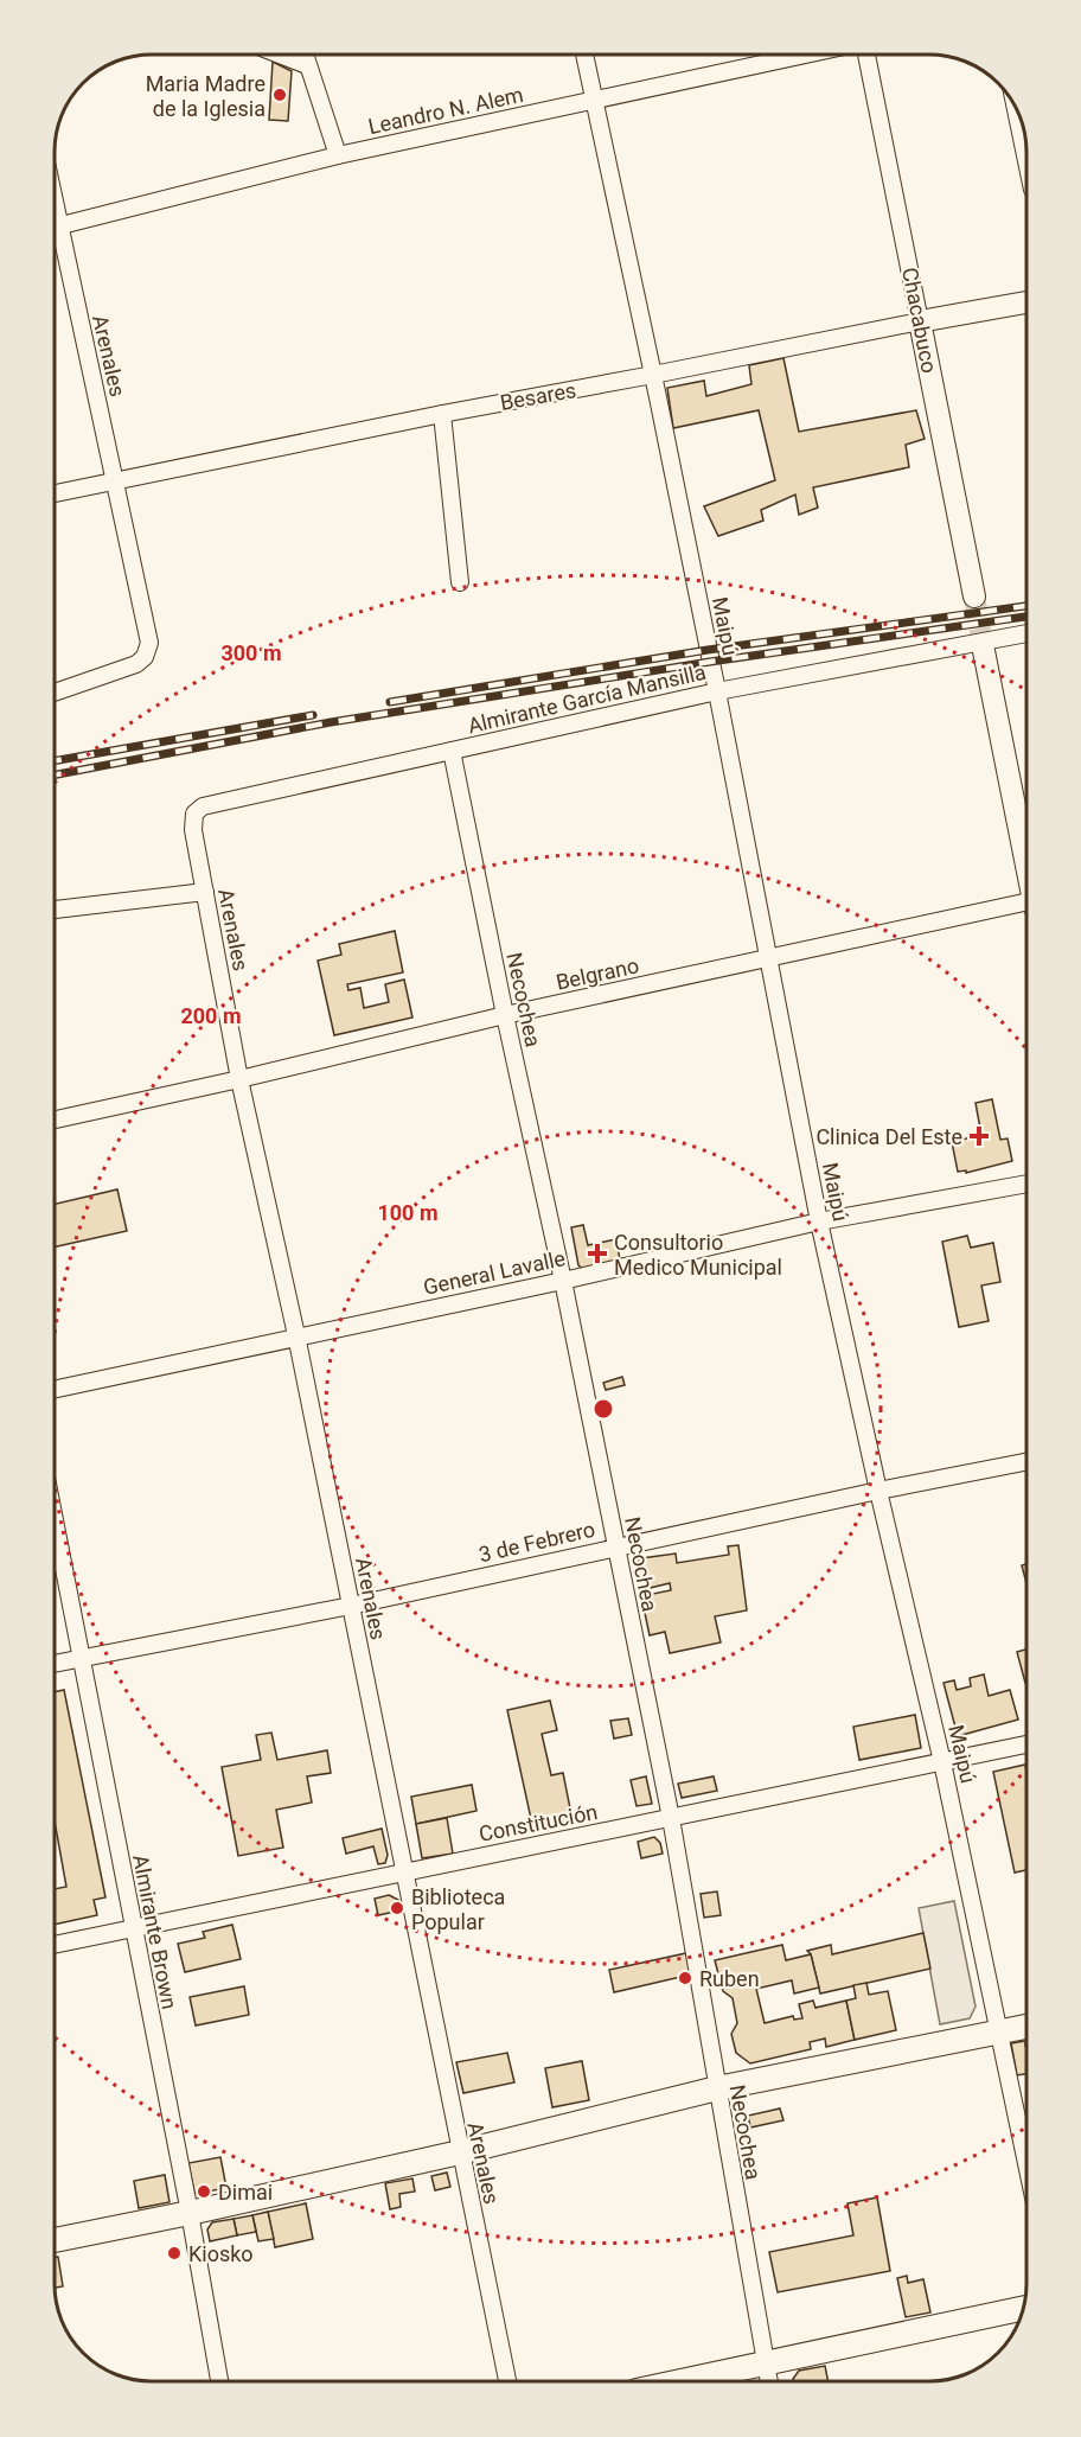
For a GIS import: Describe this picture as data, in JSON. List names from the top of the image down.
{
  "streets": {
    "street": [
      "Leandro N. Alem",
      "Chacabuco",
      "Arenales",
      "Besares",
      "Maipú",
      "Almirante García Mansilla",
      "Belgrano",
      "Necochea",
      "General Lavalle",
      "3 de Febrero",
      "Constitución",
      "Almirante Brown"
    ]
  },
  "crossings": [
    ["Leandro N. Alem", "Maipú"],
    ["Chacabuco", "Besares"],
    ["Arenales", "Besares"],
    ["Arenales", "Almirante García Mansilla"],
    ["Arenales", "Belgrano"],
    ["Arenales", "General Lavalle"],
    ["Arenales", "3 de Febrero"],
    ["Arenales", "Constitución"],
    ["Besares", "Maipú"],
    ["Maipú", "Almirante García Mansilla"],
    ["Maipú", "Belgrano"],
    ["Maipú", "General Lavalle"],
    ["Maipú", "3 de Febrero"],
    ["Maipú", "Constitución"],
    ["Almirante García Mansilla", "Necochea"],
    ["Belgrano", "Necochea"],
    ["Necochea", "General Lavalle"],
    ["Necochea", "3 de Febrero"],
    ["Necochea", "Constitución"],
    ["3 de Febrero", "Almirante Brown"],
    ["Constitución", "Almirante Brown"]
  ],
  "places": {
    "other": [
      "Maria Madre de la Iglesia",
      "Biblioteca Popular",
      "Ruben",
      "Dimai",
      "Kiosko"
    ],
    "health": ["Clinica Del Este", "Consultorio Medico Municipal"]
  },
  "rings": ["300 m", "200 m", "100 m"]
}
